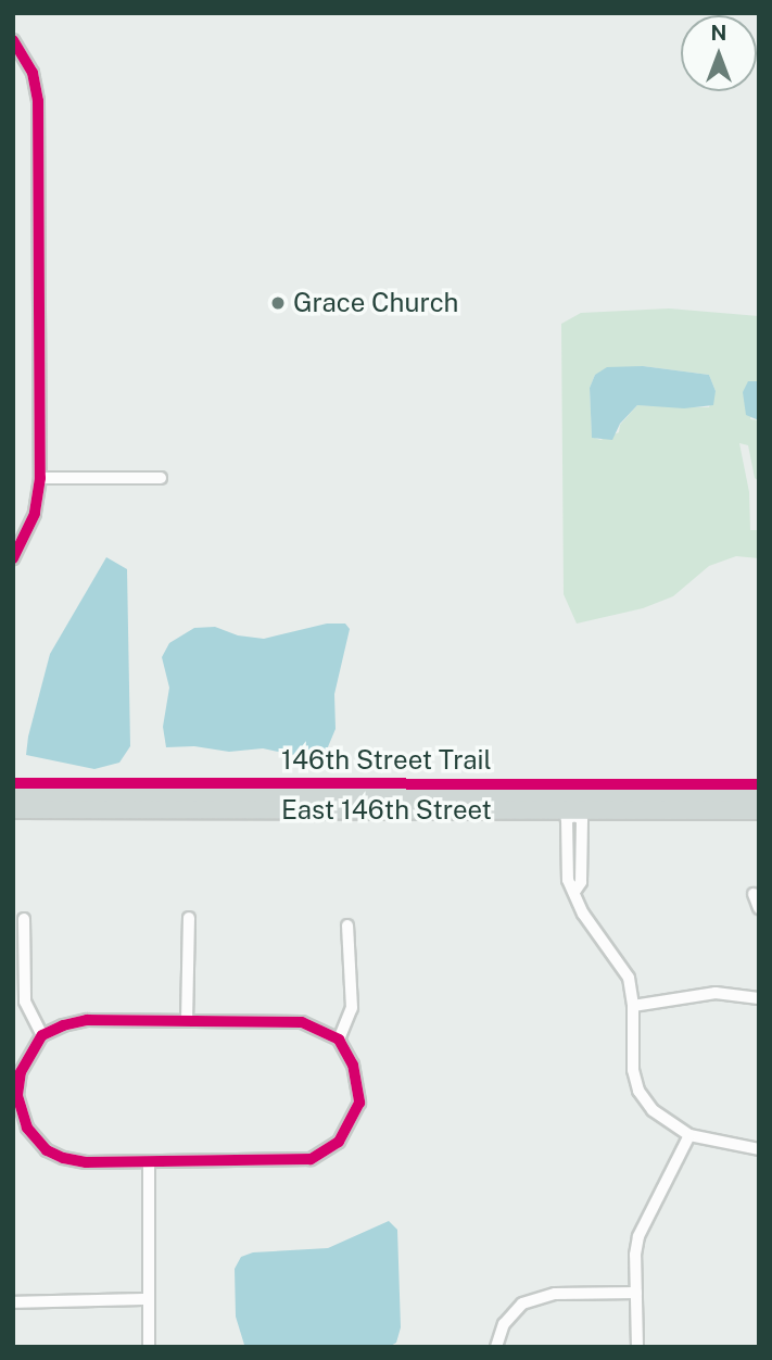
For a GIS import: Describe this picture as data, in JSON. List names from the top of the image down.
{
  "streets": {
    "main road": ["East 146th Street"],
    "cycle path": ["146th Street Trail"]
  },
  "places": ["Grace Church"],
  "north": "top"
}
